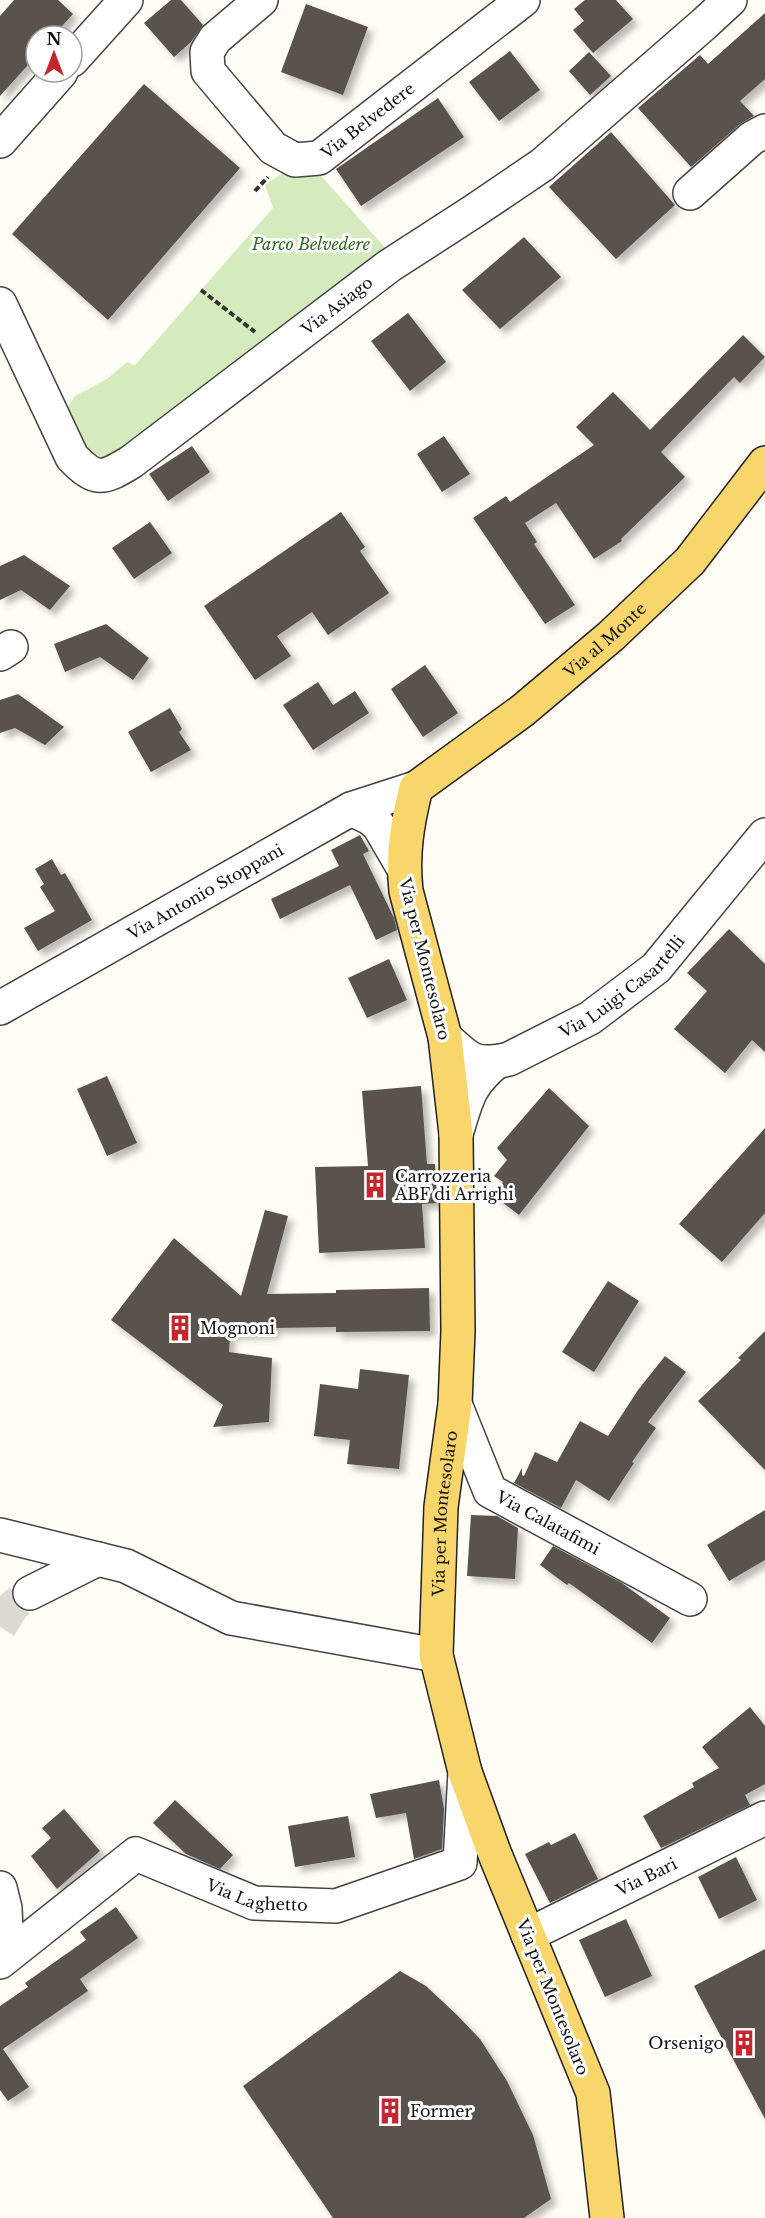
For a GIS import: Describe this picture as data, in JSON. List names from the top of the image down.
{
  "streets": {
    "main road": ["Via al Monte", "Via per Montesolaro"],
    "street": [
      "Via Belvedere",
      "Via Asiago",
      "Via Antonio Stoppani",
      "Via Luigi Casartelli",
      "Via Calatafimi",
      "Via Bari",
      "Via Laghetto"
    ]
  },
  "crossings": [
    ["Via al Monte", "Via Antonio Stoppani"],
    ["Via al Monte", "Via per Montesolaro"],
    ["Via Antonio Stoppani", "Via per Montesolaro"],
    ["Via per Montesolaro", "Via Luigi Casartelli"],
    ["Via per Montesolaro", "Via Calatafimi"],
    ["Via per Montesolaro", "Via Bari"],
    ["Via per Montesolaro", "Via Laghetto"]
  ],
  "parks": ["Parco Belvedere"],
  "places": {
    "building": [
      "Carrozzeria ABF di Arrighi",
      "Mognoni",
      "Orsenigo",
      "Former"
    ]
  },
  "north": "top"
}
